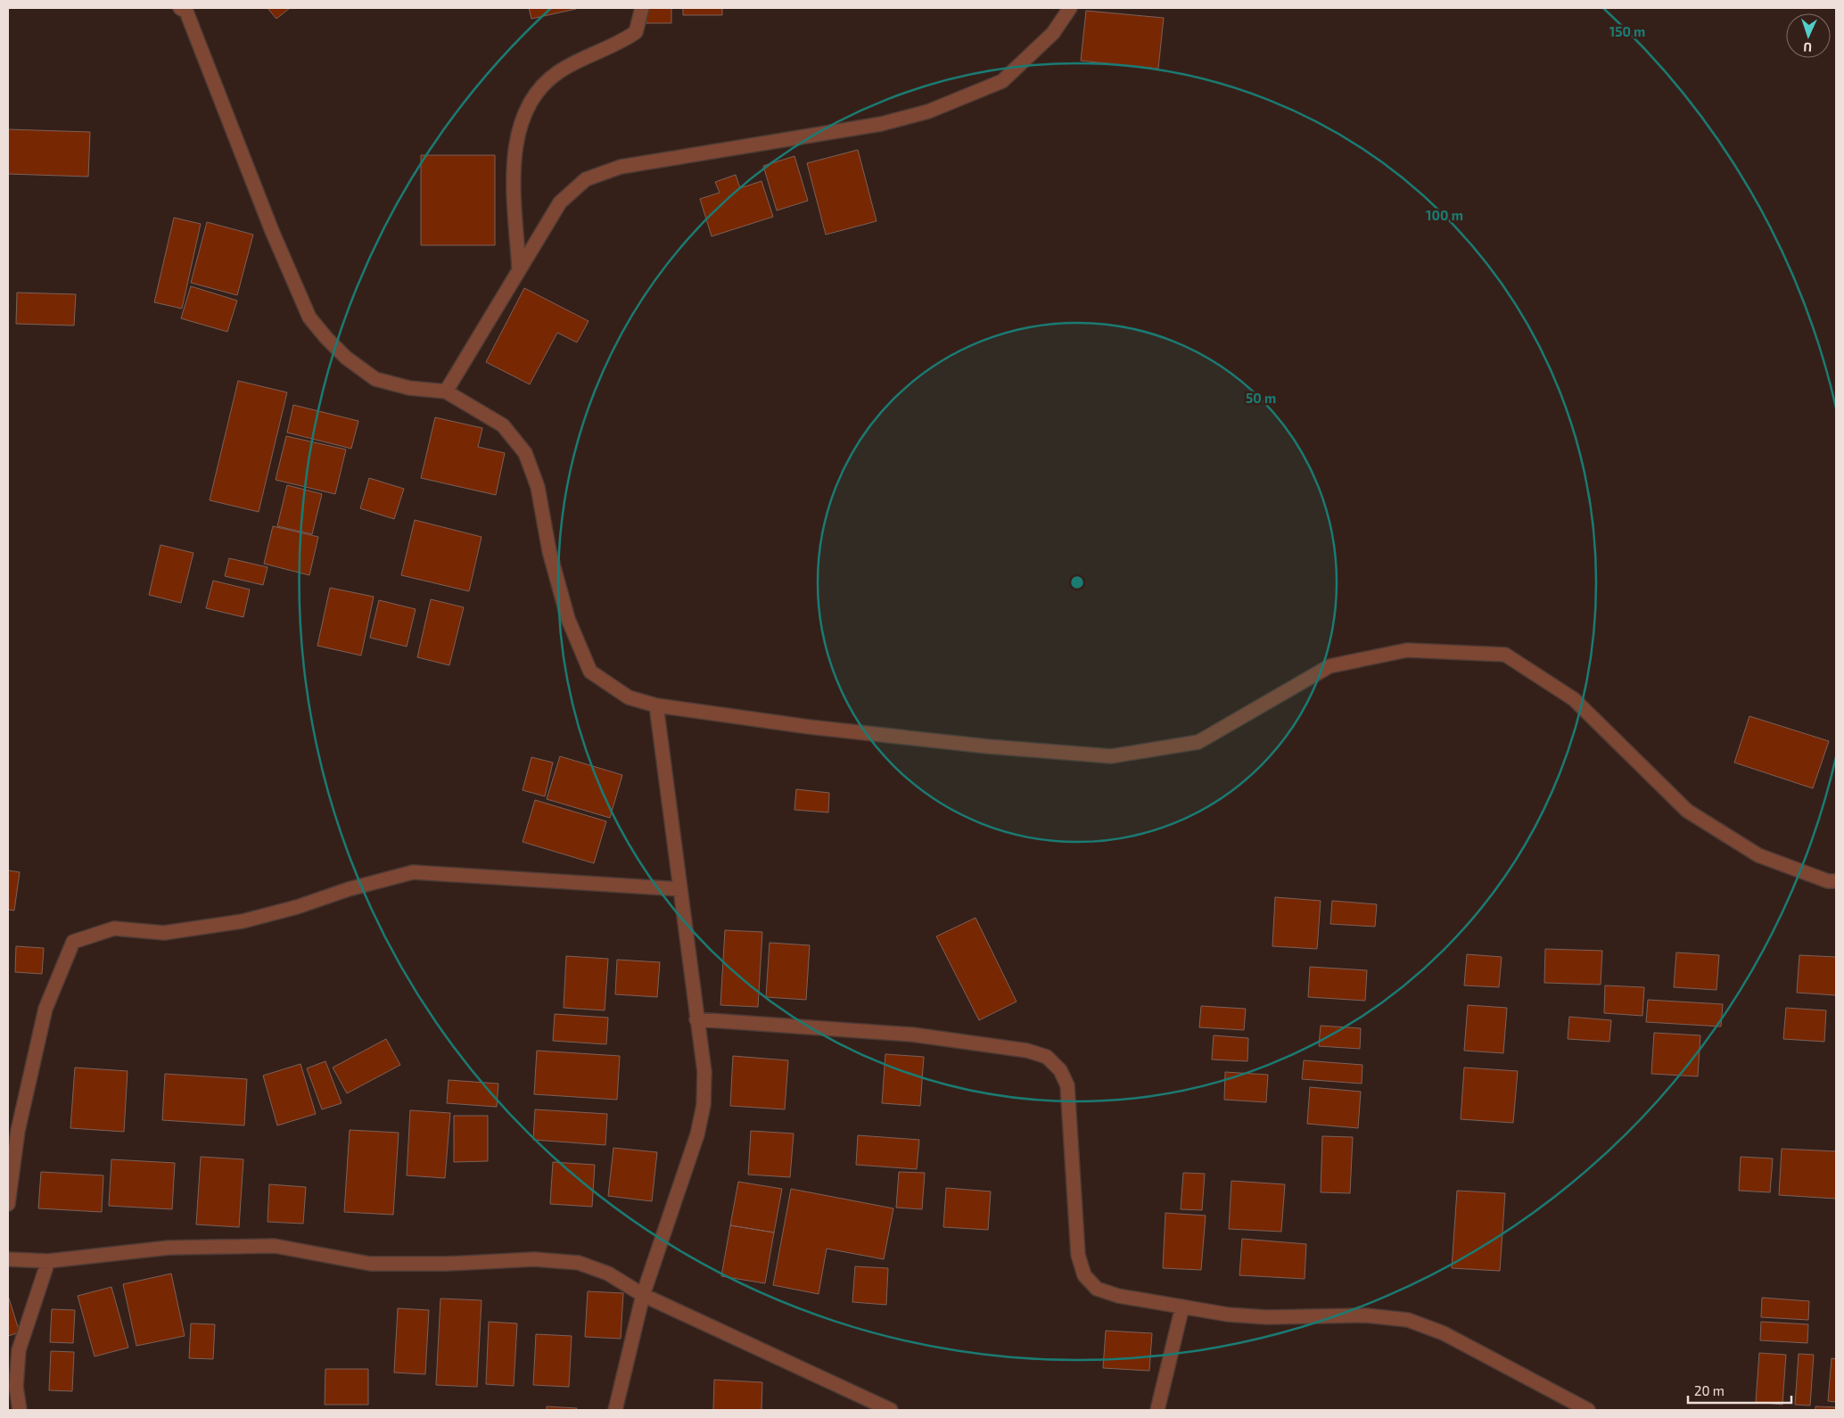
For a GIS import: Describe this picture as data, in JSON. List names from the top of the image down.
{
  "scale_bar": "20 m",
  "north": "bottom",
  "rings": ["150 m", "100 m", "50 m"]
}
